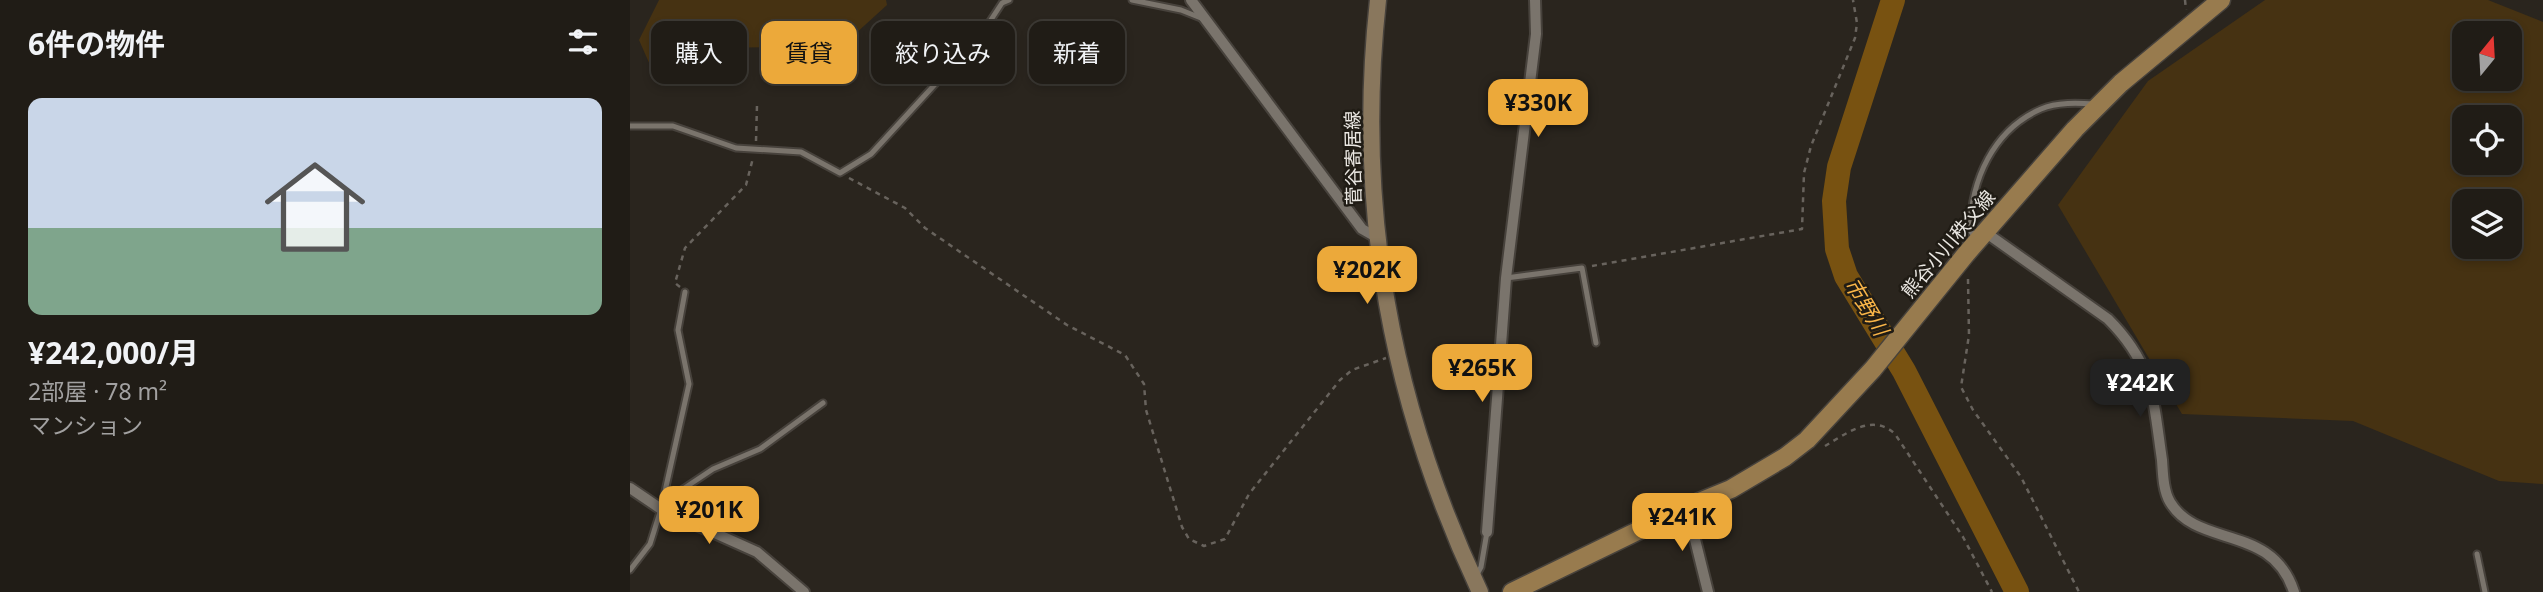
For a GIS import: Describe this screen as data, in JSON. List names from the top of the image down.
{
  "streets": {
    "main road": ["菅谷寄居線", "熊谷小川秩父線"]
  },
  "water": ["市野川"],
  "north": "top",
  "page": {
    "heading": "6件の物件",
    "chip": [
      "購入",
      "賃貸",
      "絞り込み",
      "新着"
    ],
    "price": [
      "¥330K",
      "¥202K",
      "¥265K",
      "¥242K",
      "¥201K",
      "¥241K"
    ],
    "list": [
      {
        "name": "¥242,000/月",
        "note": "2部屋 · 78 m² · マンション"
      }
    ]
  }
}
